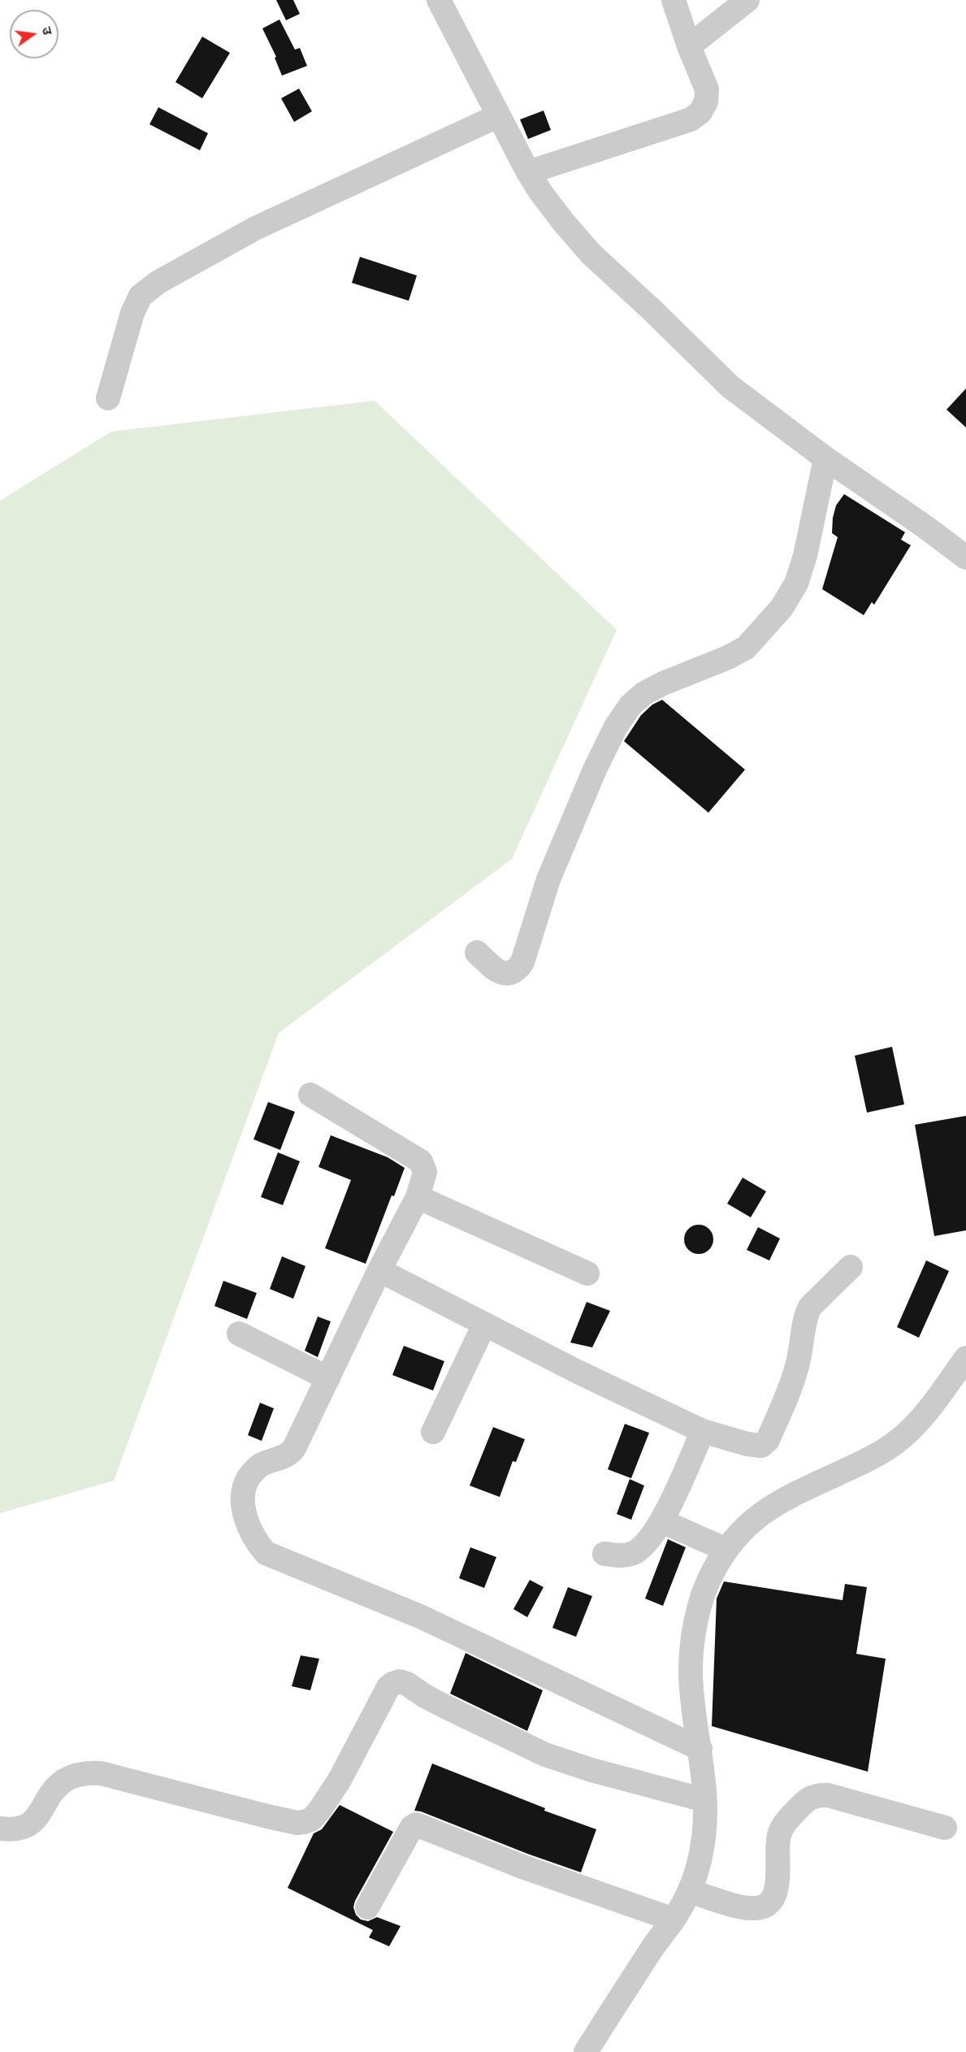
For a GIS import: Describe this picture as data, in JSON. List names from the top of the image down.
{
  "north": "right"
}
